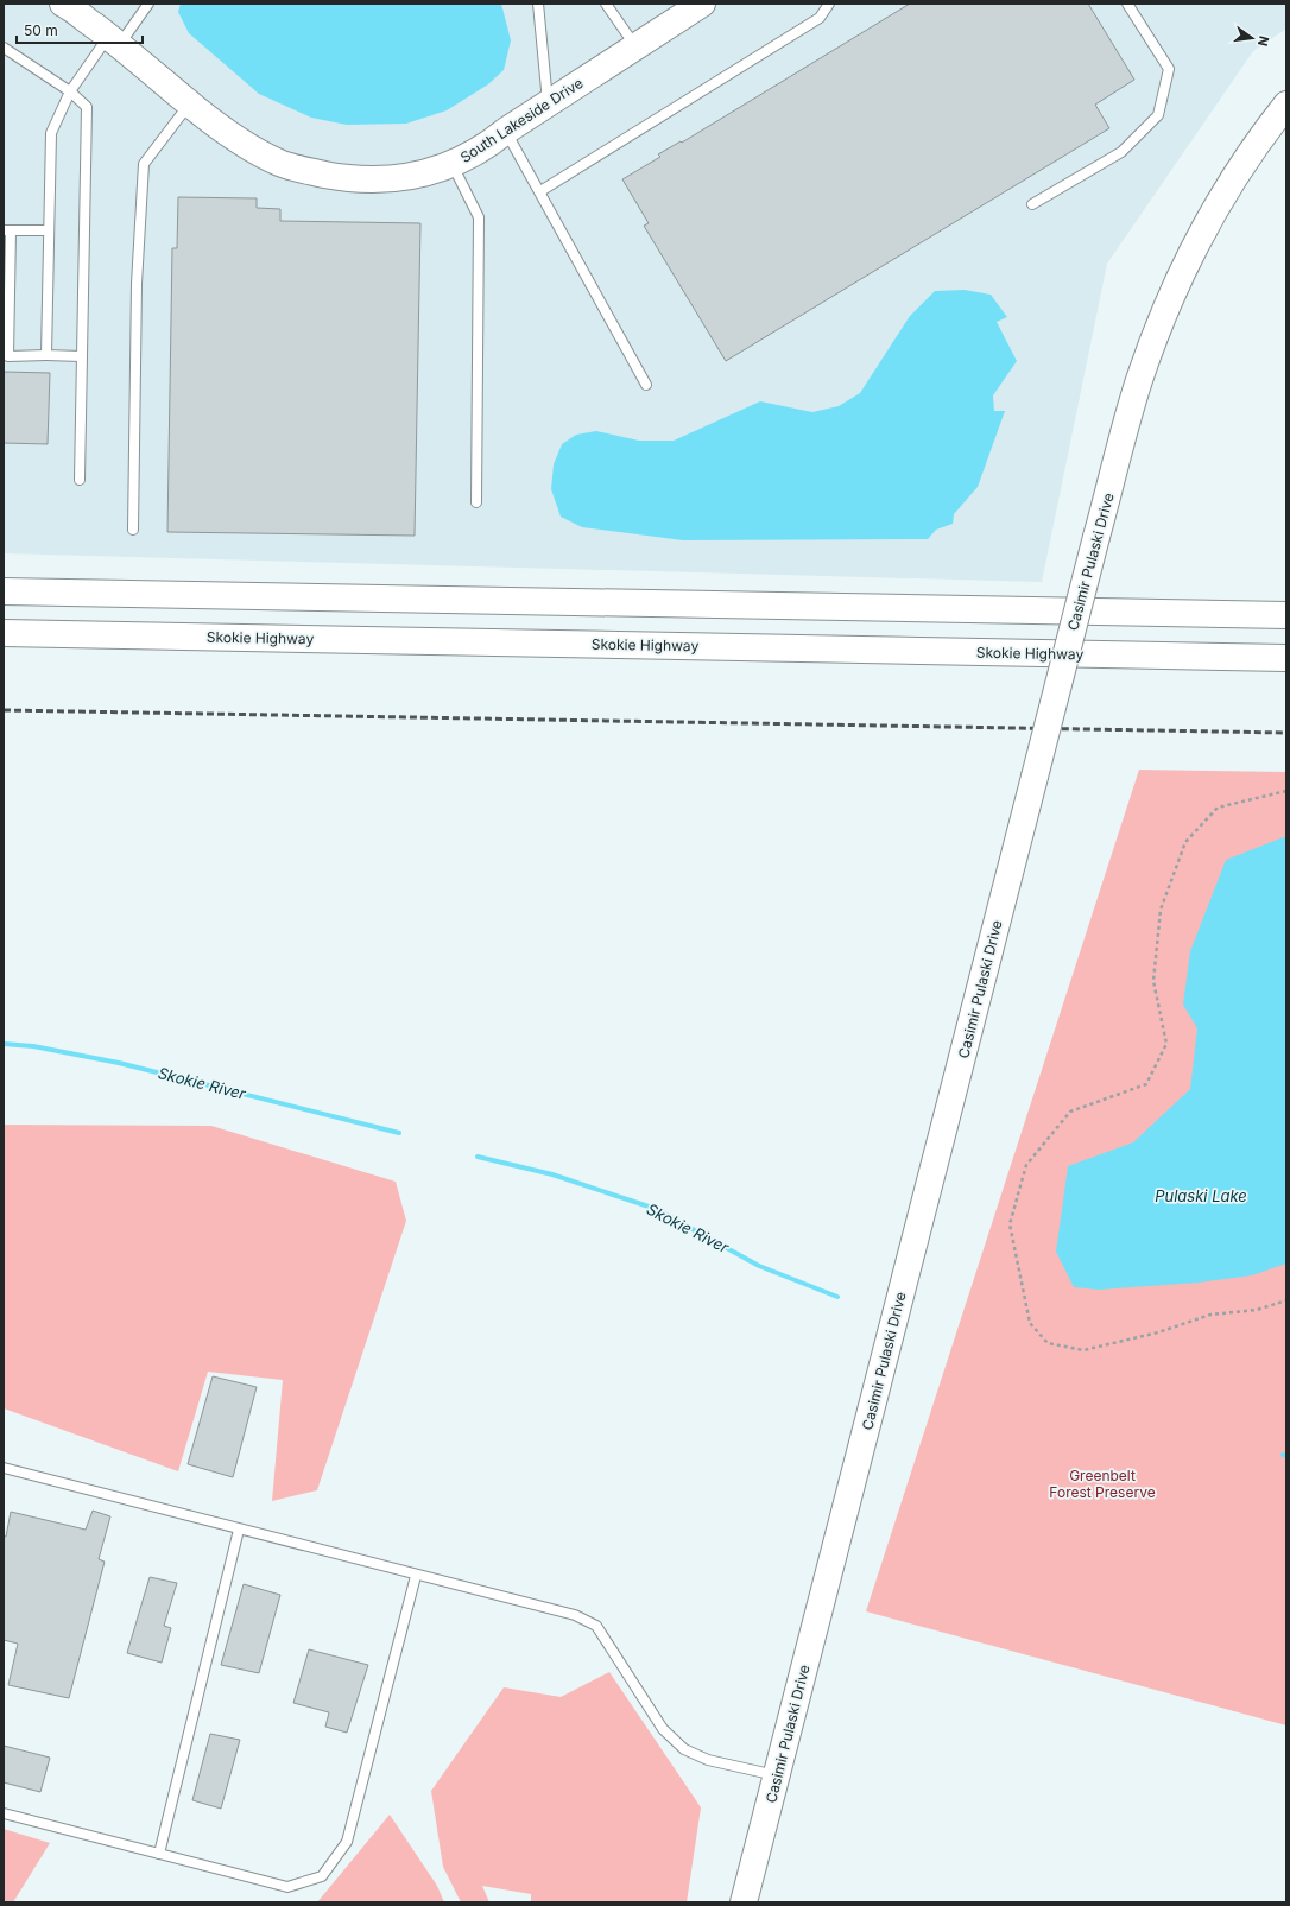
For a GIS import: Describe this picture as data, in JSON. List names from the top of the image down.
{
  "streets": {
    "main road": ["South Lakeside Drive", "Casimir Pulaski Drive", "Skokie Highway"]
  },
  "water": ["Skokie River", "Pulaski Lake"],
  "parks": ["Greenbelt Forest Preserve"],
  "scale_bar": "50 m",
  "north": "right"
}
